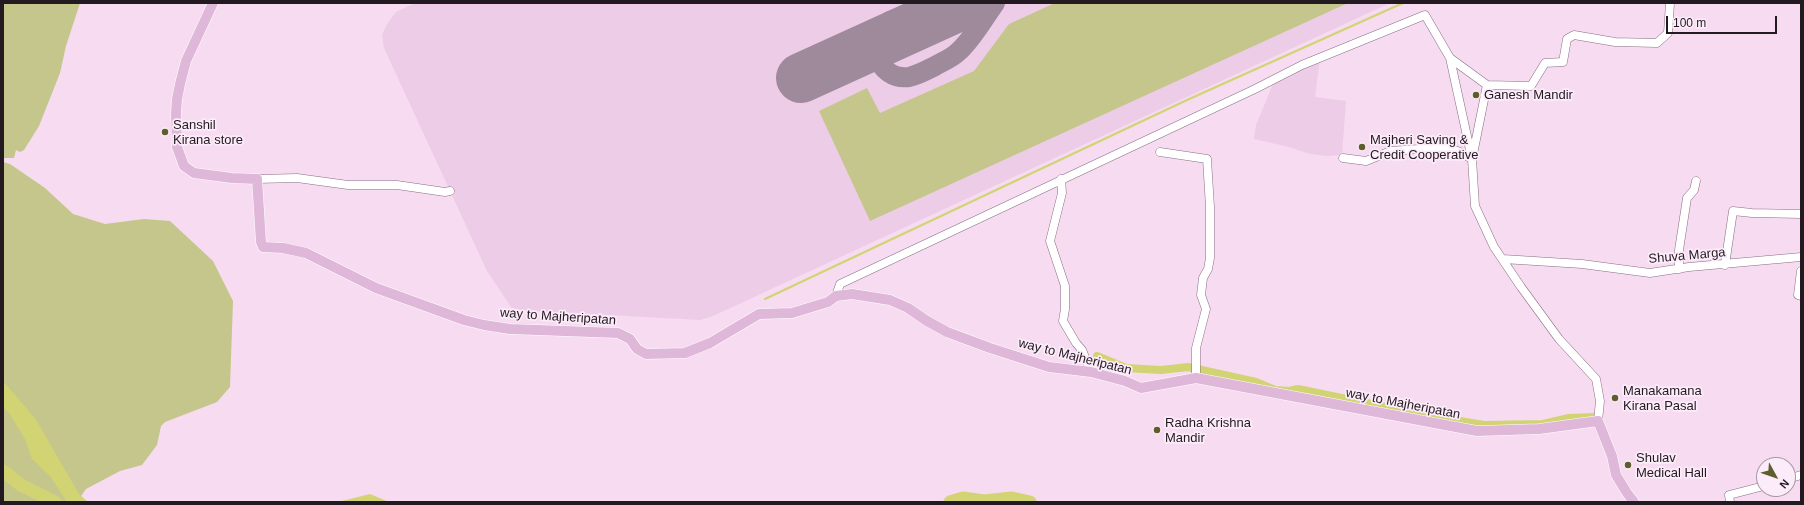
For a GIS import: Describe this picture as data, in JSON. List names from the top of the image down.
{
  "streets": {
    "main road": ["way to Majheripatan"],
    "street": ["Shuva Marga"]
  },
  "places": [
    "Ganesh Mandir",
    "Sanshil Kirana store",
    "Majheri Saving & Credit Cooperative",
    "Manakamana Kirana Pasal",
    "Radha Krishna Mandir",
    "Shulav Medical Hall"
  ],
  "scale_bar": "100 m",
  "north": "bottom right"
}
